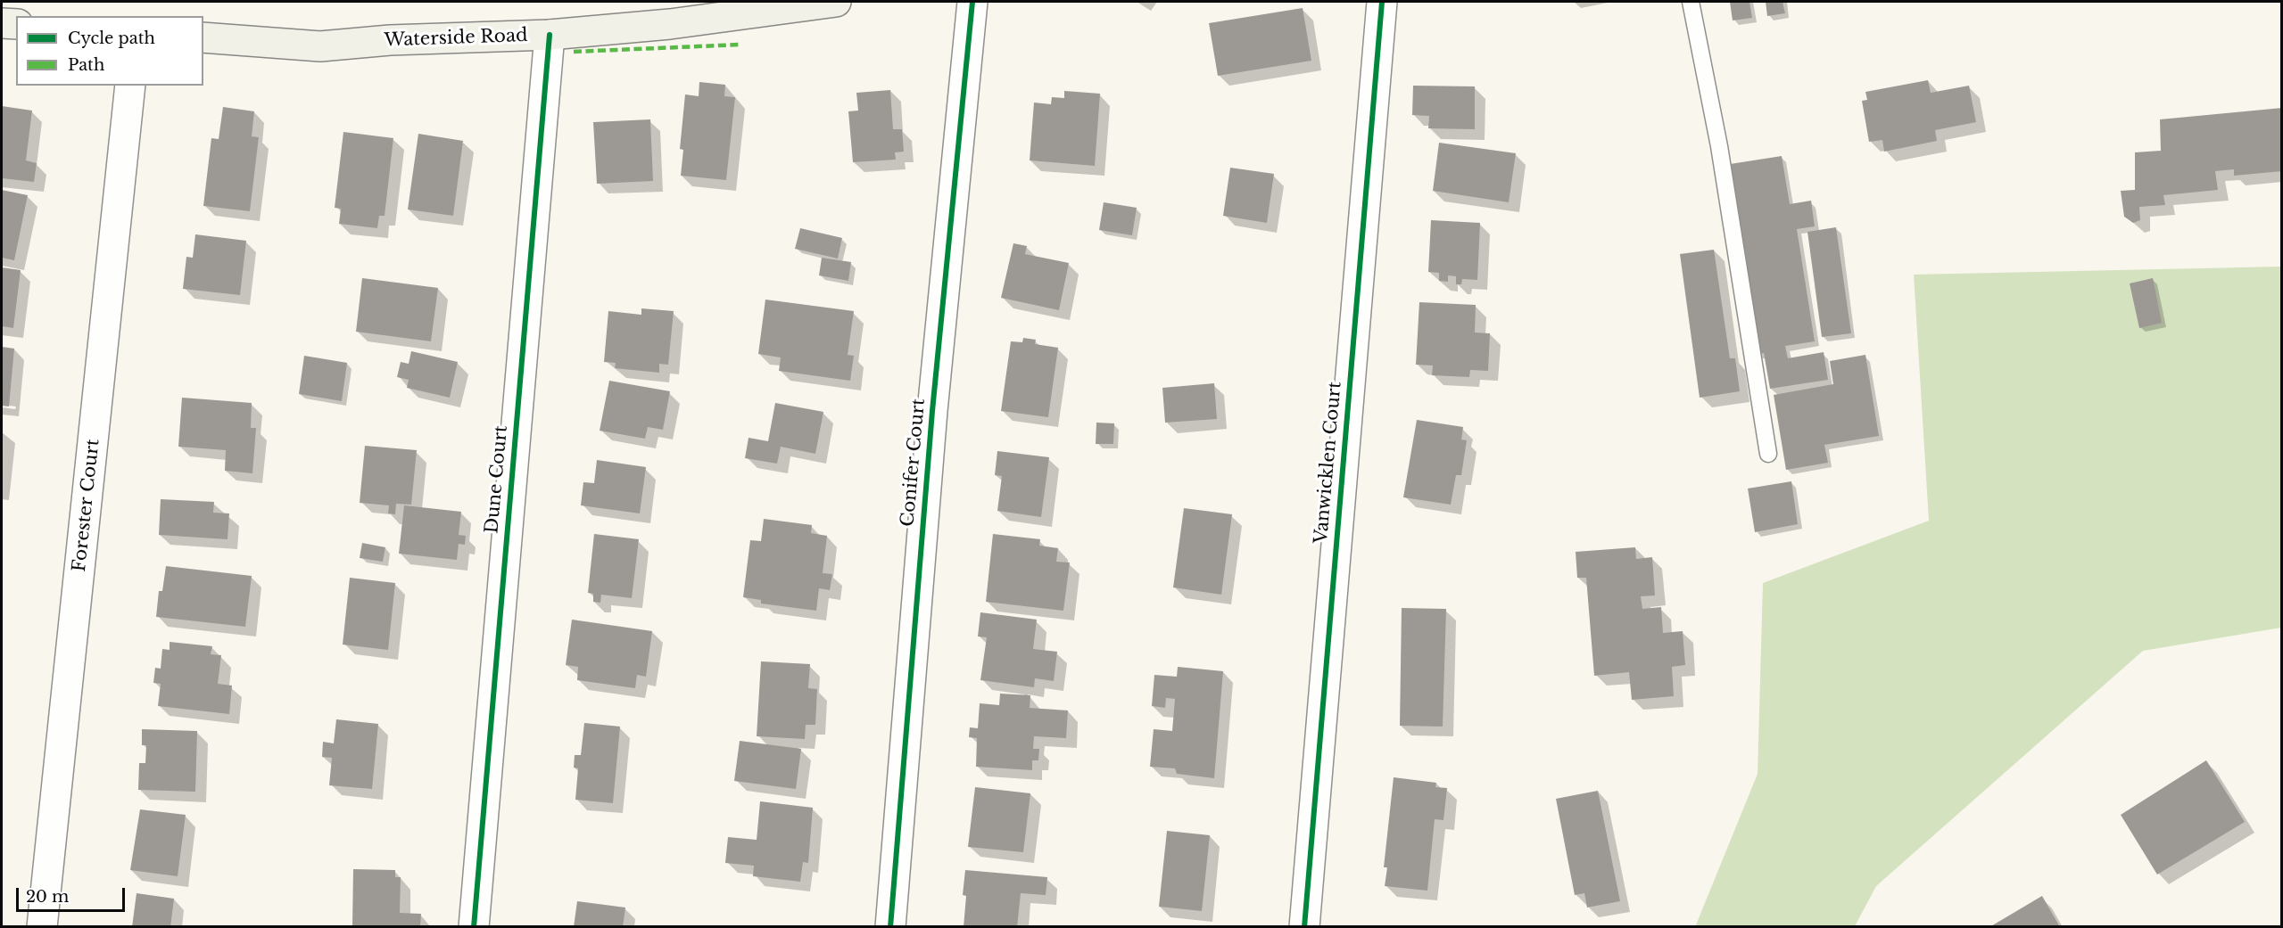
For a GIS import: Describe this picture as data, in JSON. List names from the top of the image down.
{
  "streets": {
    "main road": ["Waterside Road"],
    "street": [
      "Conifer Court",
      "Vanwicklen Court",
      "Dune Court",
      "Forester Court"
    ]
  },
  "crossings": [
    ["Waterside Road", "Dune Court"]
  ],
  "legend": ["Cycle path", "Path"],
  "scale_bar": "20 m"
}
